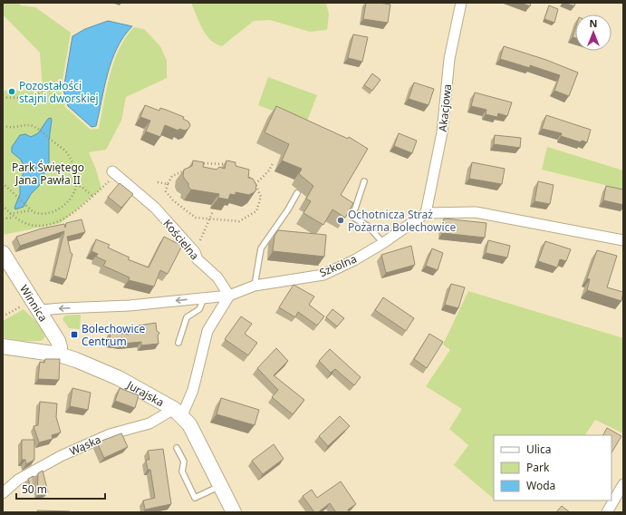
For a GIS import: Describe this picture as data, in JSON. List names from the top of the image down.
{
  "streets": {
    "street": [
      "Akacjowa",
      "Kościelna",
      "Szkolna",
      "Winnica",
      "Jurajska",
      "Wąska"
    ]
  },
  "crossings": [
    ["Akacjowa", "Szkolna"],
    ["Kościelna", "Szkolna"],
    ["Szkolna", "Winnica"],
    ["Winnica", "Jurajska"],
    ["Jurajska", "Wąska"]
  ],
  "one_way": ["Szkolna"],
  "parks": ["Park Świętego Jana Pawła II"],
  "places": {
    "other": ["Pozostałości stajni dworskiej", "Ochotnicza Straż Pożarna Bolechowice"],
    "transit": ["Bolechowice Centrum"]
  },
  "legend": ["Ulica", "Park", "Woda"],
  "scale_bar": "50 m",
  "north": "top"
}
